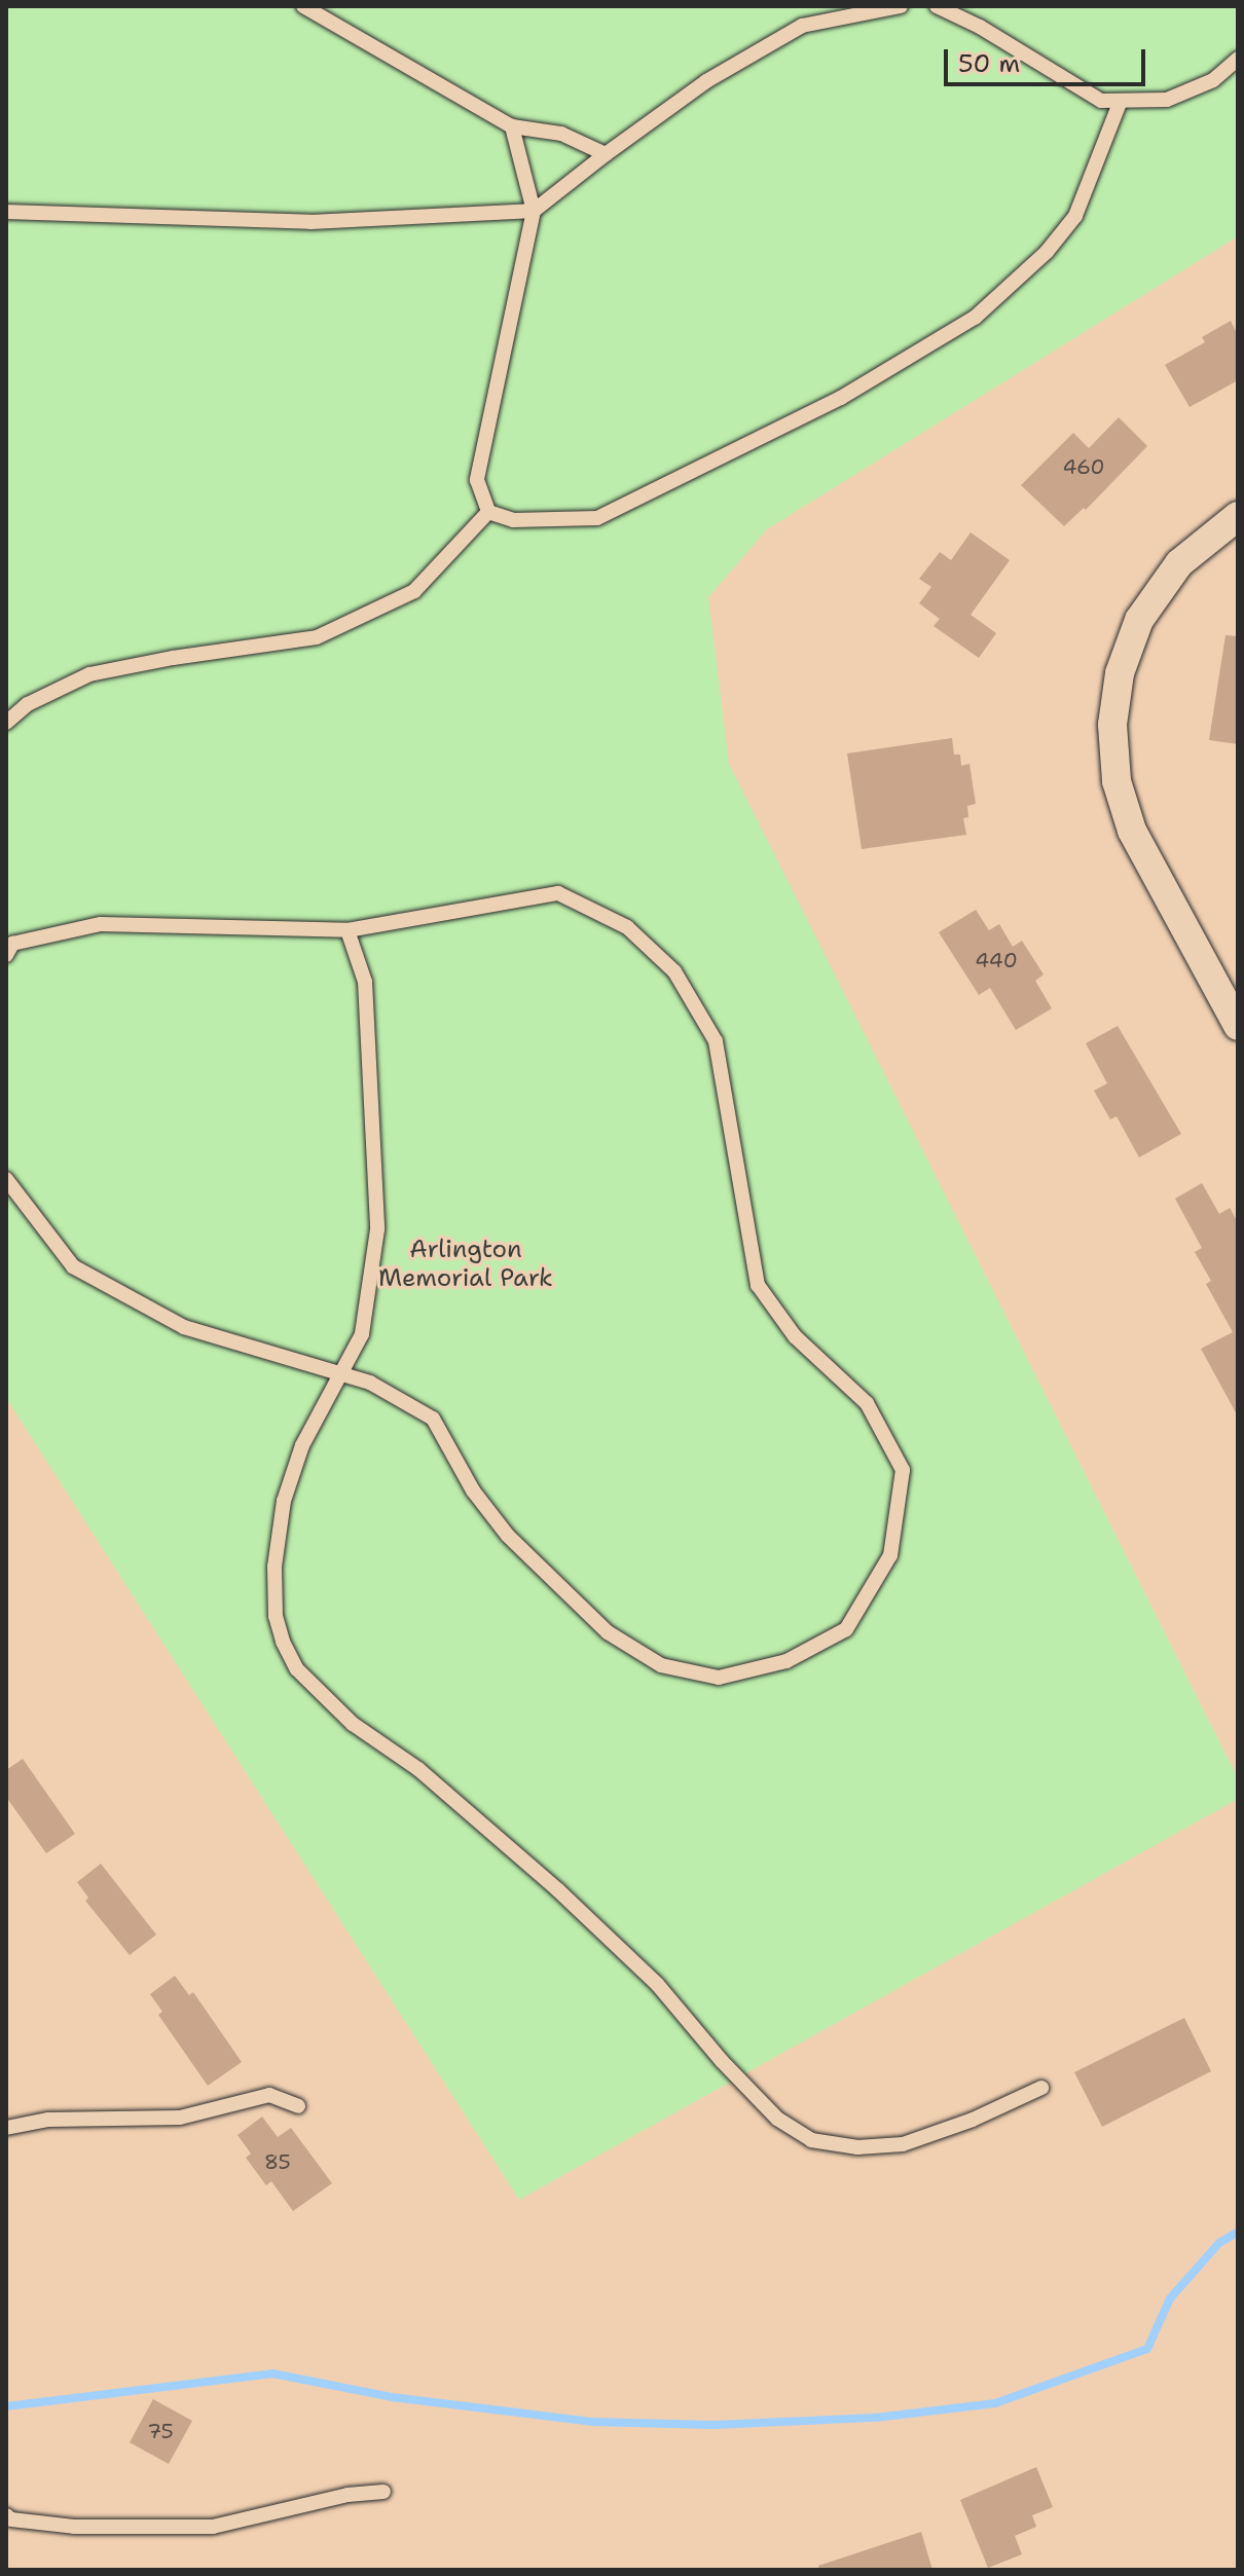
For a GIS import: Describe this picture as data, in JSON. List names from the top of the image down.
{
  "parks": ["Arlington Memorial Park"],
  "house_numbers": [
    "460",
    "440",
    "85",
    "75"
  ],
  "scale_bar": "50 m"
}
